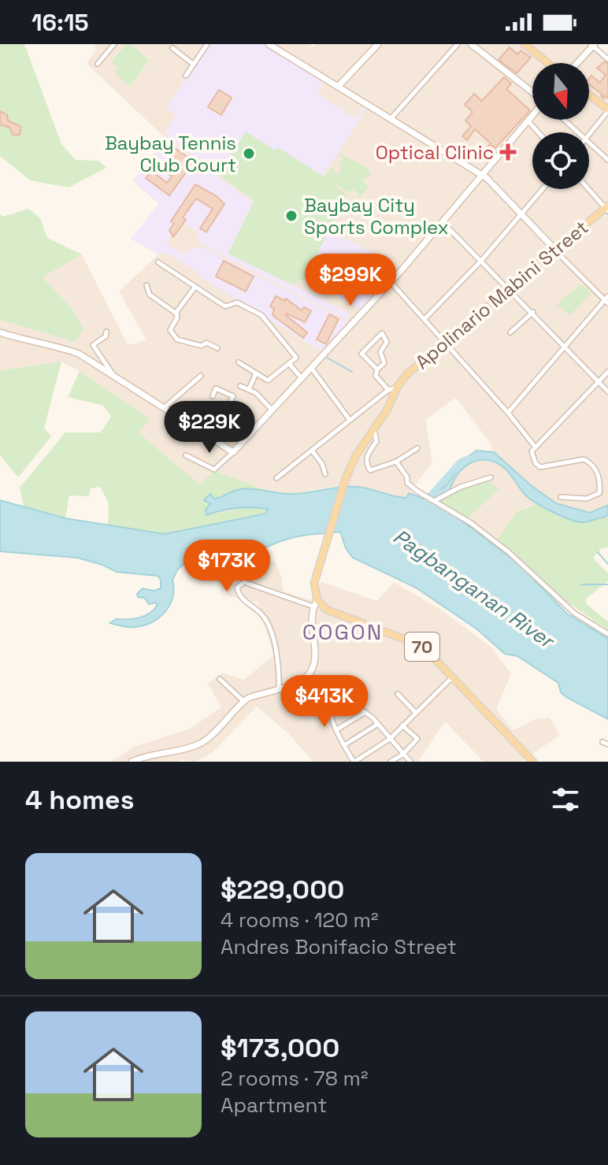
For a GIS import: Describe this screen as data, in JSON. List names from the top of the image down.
{
  "streets": {
    "main road": ["Apolinario Mabini Street", "70"]
  },
  "crossings": [
    ["Apolinario Mabini Street", "70"]
  ],
  "districts": ["COGON"],
  "water": ["Pagbanganan River"],
  "places": {
    "health": ["Optical Clinic"],
    "other": ["Baybay Tennis Club Court", "Baybay City Sports Complex"]
  },
  "north": "bottom",
  "page": {
    "status": "16:15",
    "price": [
      "$299K",
      "$229K",
      "$173K",
      "$413K"
    ],
    "heading": "4 homes",
    "list": [
      {
        "name": "$229,000",
        "note": "4 rooms · 120 m² · Andres Bonifacio Street"
      },
      {
        "name": "$173,000",
        "note": "2 rooms · 78 m² · Apartment"
      }
    ]
  }
}
